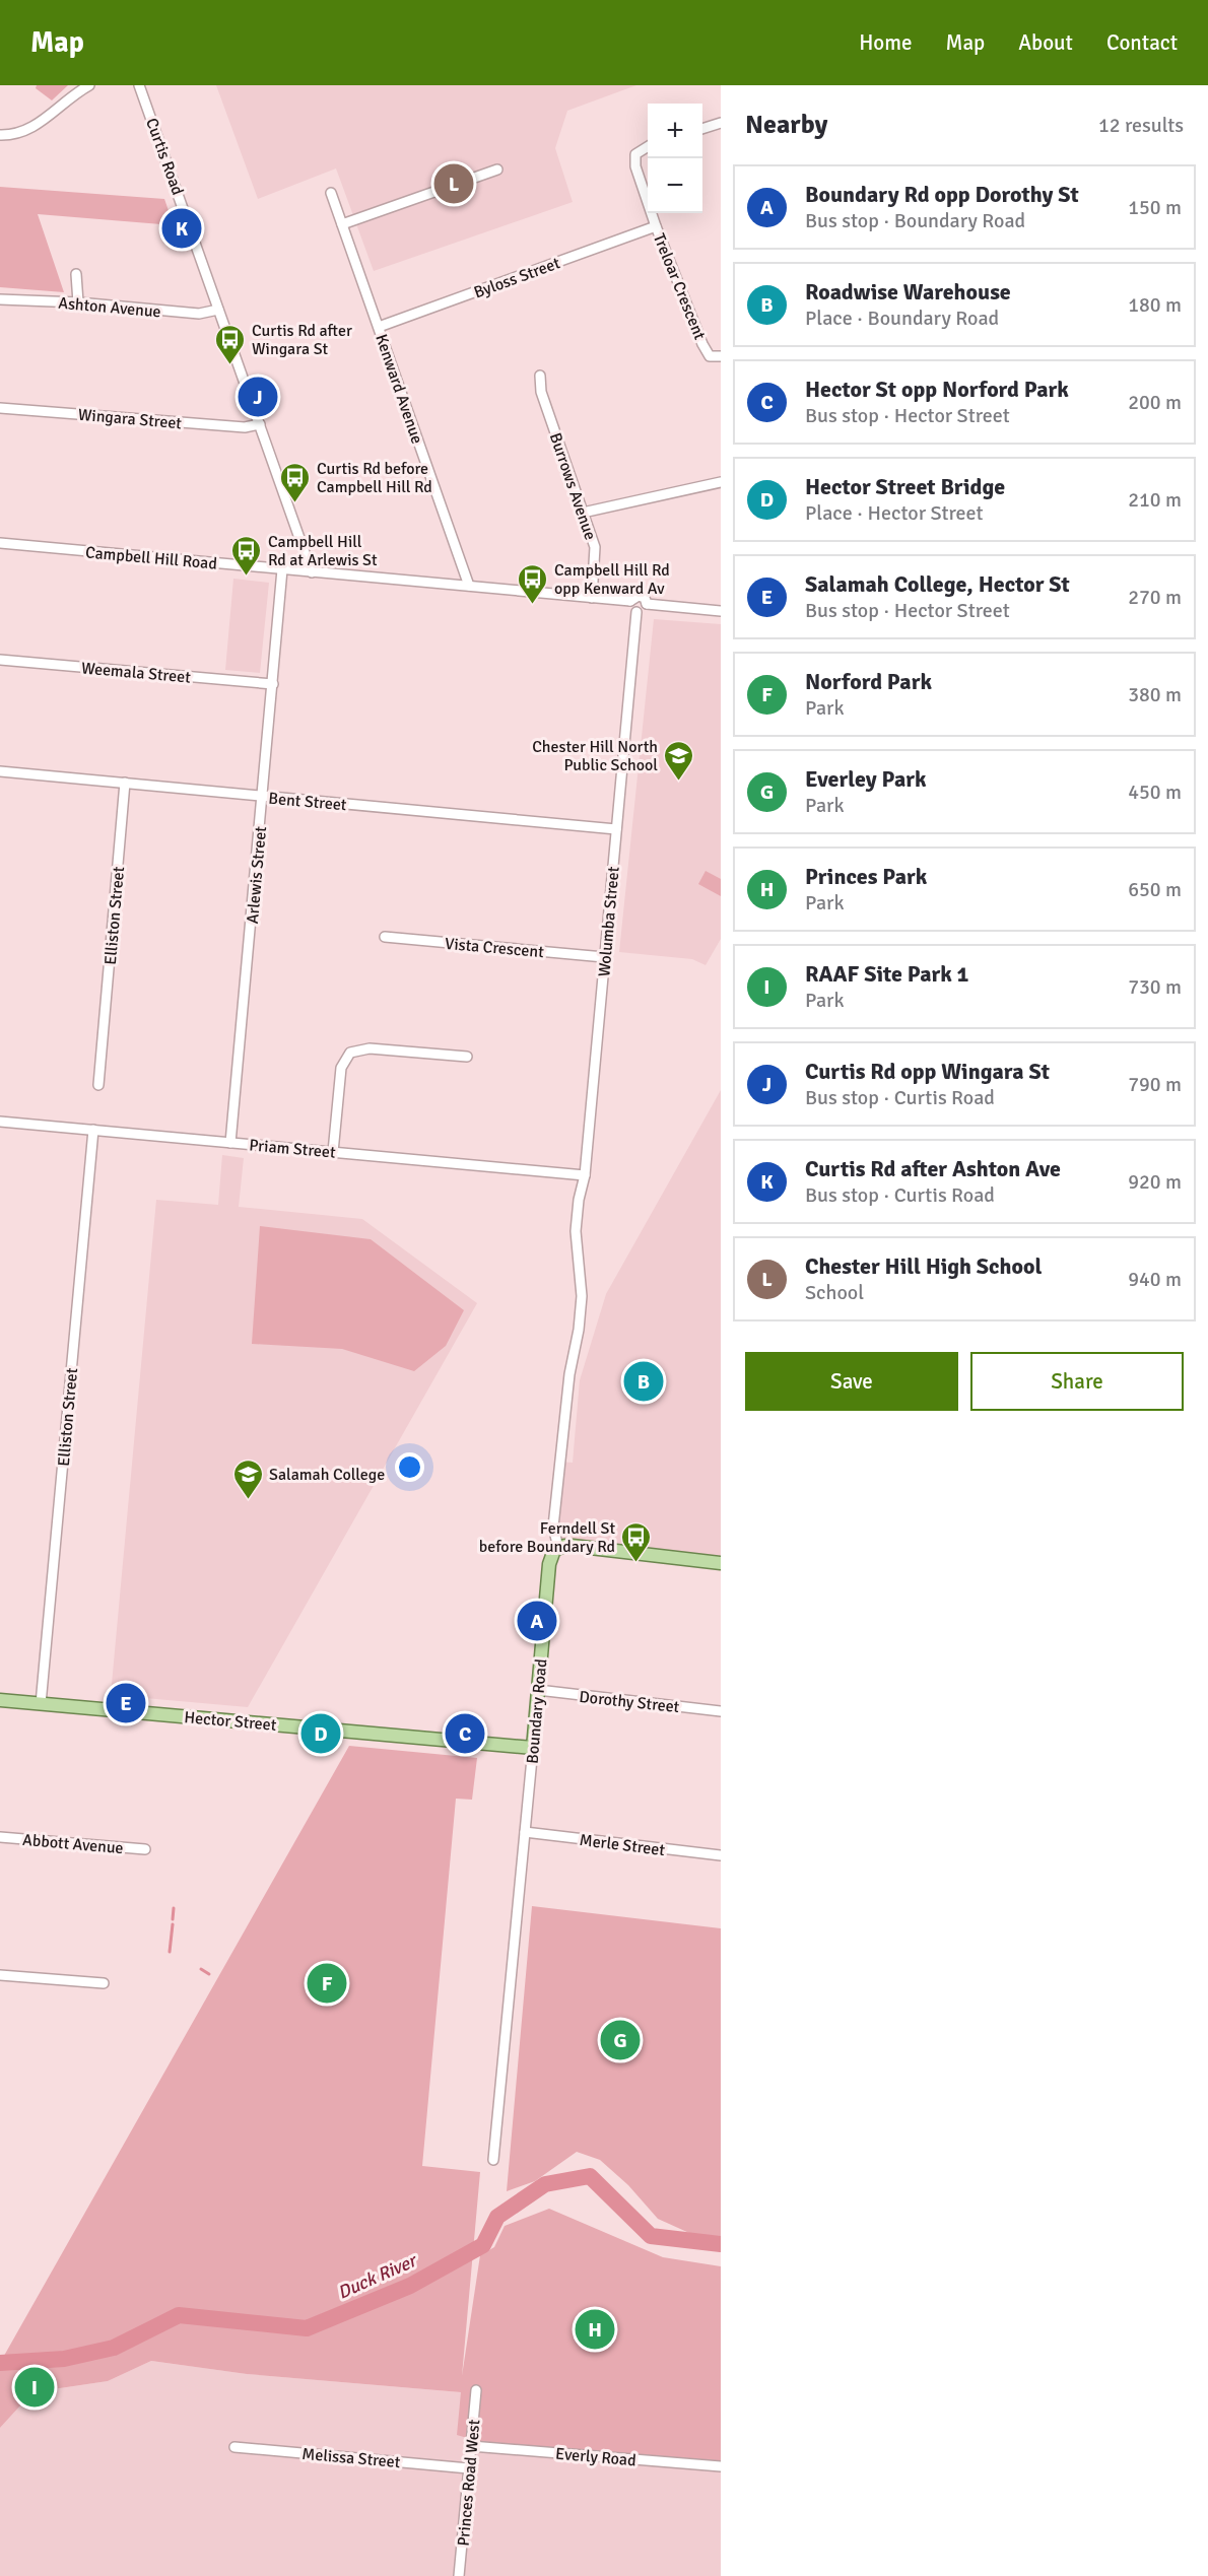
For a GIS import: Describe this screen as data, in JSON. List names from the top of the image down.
{
  "streets": {
    "main road": ["Boundary Road", "Hector Street"],
    "street": [
      "Curtis Road",
      "Byloss Street",
      "Treloar Crescent",
      "Ashton Avenue",
      "Kenward Avenue",
      "Wingara Street",
      "Burrows Avenue",
      "Campbell Hill Road",
      "Weemala Street",
      "Bent Street",
      "Arlewis Street",
      "Elliston Street",
      "Wolumba Street",
      "Vista Crescent",
      "Priam Street",
      "Dorothy Street",
      "Abbott Avenue",
      "Merle Street",
      "Everly Road",
      "Melissa Street",
      "Princes Road West"
    ]
  },
  "crossings": [
    ["Curtis Road", "Ashton Avenue"],
    ["Curtis Road", "Wingara Street"],
    ["Curtis Road", "Campbell Hill Road"],
    ["Byloss Street", "Treloar Crescent"],
    ["Byloss Street", "Kenward Avenue"],
    ["Kenward Avenue", "Campbell Hill Road"],
    ["Burrows Avenue", "Campbell Hill Road"],
    ["Campbell Hill Road", "Arlewis Street"],
    ["Campbell Hill Road", "Wolumba Street"],
    ["Weemala Street", "Arlewis Street"],
    ["Bent Street", "Arlewis Street"],
    ["Bent Street", "Elliston Street"],
    ["Bent Street", "Wolumba Street"],
    ["Arlewis Street", "Priam Street"],
    ["Elliston Street", "Priam Street"],
    ["Elliston Street", "Hector Street"],
    ["Wolumba Street", "Vista Crescent"],
    ["Wolumba Street", "Priam Street"],
    ["Wolumba Street", "Boundary Road"],
    ["Dorothy Street", "Boundary Road"],
    ["Boundary Road", "Hector Street"],
    ["Boundary Road", "Merle Street"],
    ["Everly Road", "Princes Road West"],
    ["Melissa Street", "Princes Road West"]
  ],
  "water": ["Duck River"],
  "places": {
    "bus stop": [
      "Curtis Rd after Wingara St",
      "Curtis Rd before Campbell Hill Rd",
      "Campbell Hill Rd at Arlewis St",
      "Campbell Hill Rd opp Kenward Av",
      "Ferndell St before Boundary Rd"
    ],
    "school or university": ["Chester Hill North Public School", "Salamah College"]
  },
  "page": {
    "header": "Map",
    "nav": [
      "Home",
      "Map",
      "About",
      "Contact"
    ],
    "heading": ["Nearby", "12 results"],
    "map_buttons": ["+", "−"],
    "pins": [
      "L",
      "K",
      "J",
      "B",
      "A",
      "E",
      "C",
      "D",
      "F",
      "G",
      "H",
      "I"
    ],
    "list": [
      {
        "mark": "A",
        "name": "Boundary Rd opp Dorothy St",
        "note": "Bus stop · Boundary Road",
        "value": "150 m"
      },
      {
        "mark": "B",
        "name": "Roadwise Warehouse",
        "note": "Place · Boundary Road",
        "value": "180 m"
      },
      {
        "mark": "C",
        "name": "Hector St opp Norford Park",
        "note": "Bus stop · Hector Street",
        "value": "200 m"
      },
      {
        "mark": "D",
        "name": "Hector Street Bridge",
        "note": "Place · Hector Street",
        "value": "210 m"
      },
      {
        "mark": "E",
        "name": "Salamah College, Hector St",
        "note": "Bus stop · Hector Street",
        "value": "270 m"
      },
      {
        "mark": "F",
        "name": "Norford Park",
        "note": "Park",
        "value": "380 m"
      },
      {
        "mark": "G",
        "name": "Everley Park",
        "note": "Park",
        "value": "450 m"
      },
      {
        "mark": "H",
        "name": "Princes Park",
        "note": "Park",
        "value": "650 m"
      },
      {
        "mark": "I",
        "name": "RAAF Site Park 1",
        "note": "Park",
        "value": "730 m"
      },
      {
        "mark": "J",
        "name": "Curtis Rd opp Wingara St",
        "note": "Bus stop · Curtis Road",
        "value": "790 m"
      },
      {
        "mark": "K",
        "name": "Curtis Rd after Ashton Ave",
        "note": "Bus stop · Curtis Road",
        "value": "920 m"
      },
      {
        "mark": "L",
        "name": "Chester Hill High School",
        "note": "School",
        "value": "940 m"
      }
    ],
    "buttons": ["Save", "Share"]
  }
}
